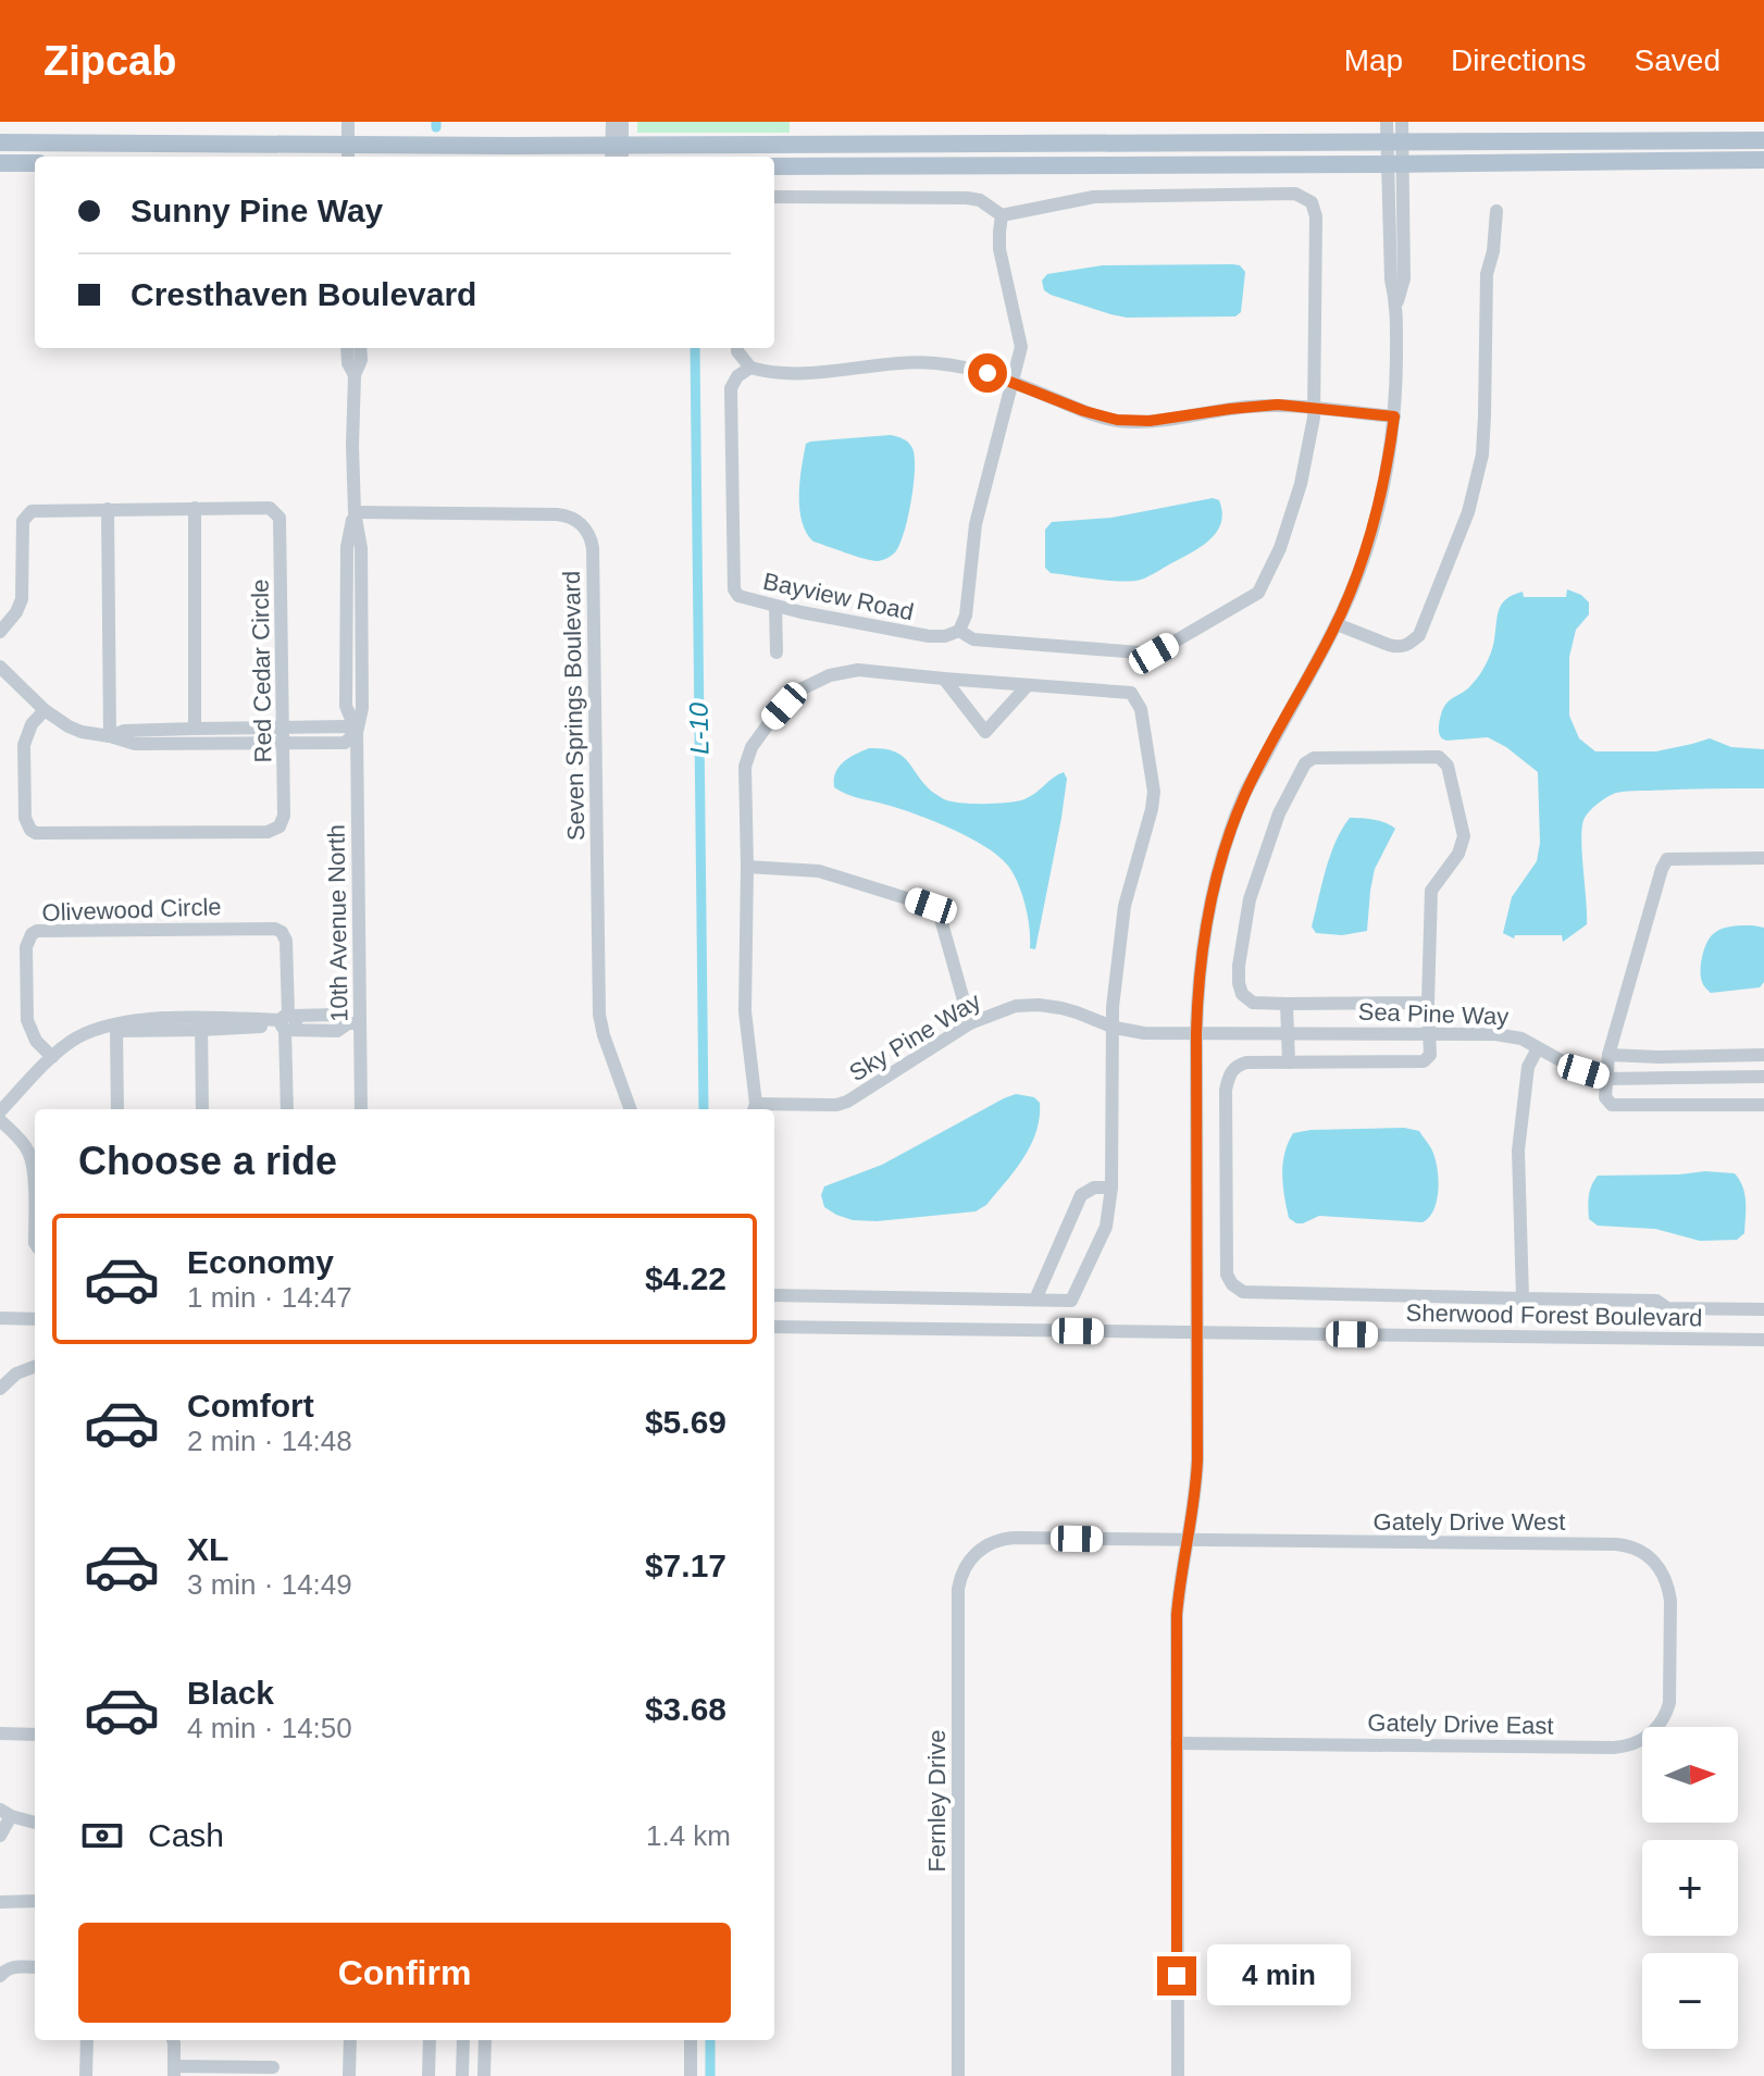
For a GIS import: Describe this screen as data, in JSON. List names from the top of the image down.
{
  "streets": {
    "street": [
      "Bayview Road",
      "Red Cedar Circle",
      "Seven Springs Boulevard",
      "Olivewood Circle",
      "10th Avenue North",
      "Sea Pine Way",
      "Sky Pine Way",
      "Sherwood Forest Boulevard",
      "Gately Drive West",
      "Gately Drive East",
      "Fernley Drive"
    ]
  },
  "crossings": [
    ["Seven Springs Boulevard", "10th Avenue North"],
    ["Sea Pine Way", "Sky Pine Way"],
    ["Gately Drive West", "Gately Drive East"],
    ["Gately Drive West", "Fernley Drive"]
  ],
  "water": ["L-10"],
  "north": "right",
  "page": {
    "header": "Zipcab",
    "nav": ["Map", "Directions", "Saved"],
    "banner": ["Sunny Pine Way", "Cresthaven Boulevard"],
    "heading": "Choose a ride",
    "list": [
      {
        "name": "Economy",
        "note": "1 min · 14:47",
        "value": "$4.22"
      },
      {
        "name": "Comfort",
        "note": "2 min · 14:48",
        "value": "$5.69"
      },
      {
        "name": "XL",
        "note": "3 min · 14:49",
        "value": "$7.17"
      },
      {
        "name": "Black",
        "note": "4 min · 14:50",
        "value": "$3.68"
      }
    ],
    "map_buttons": ["+", "−"],
    "pay": ["Cash", "1.4 km"],
    "buttons": "Confirm",
    "bubble": "4 min"
  }
}
